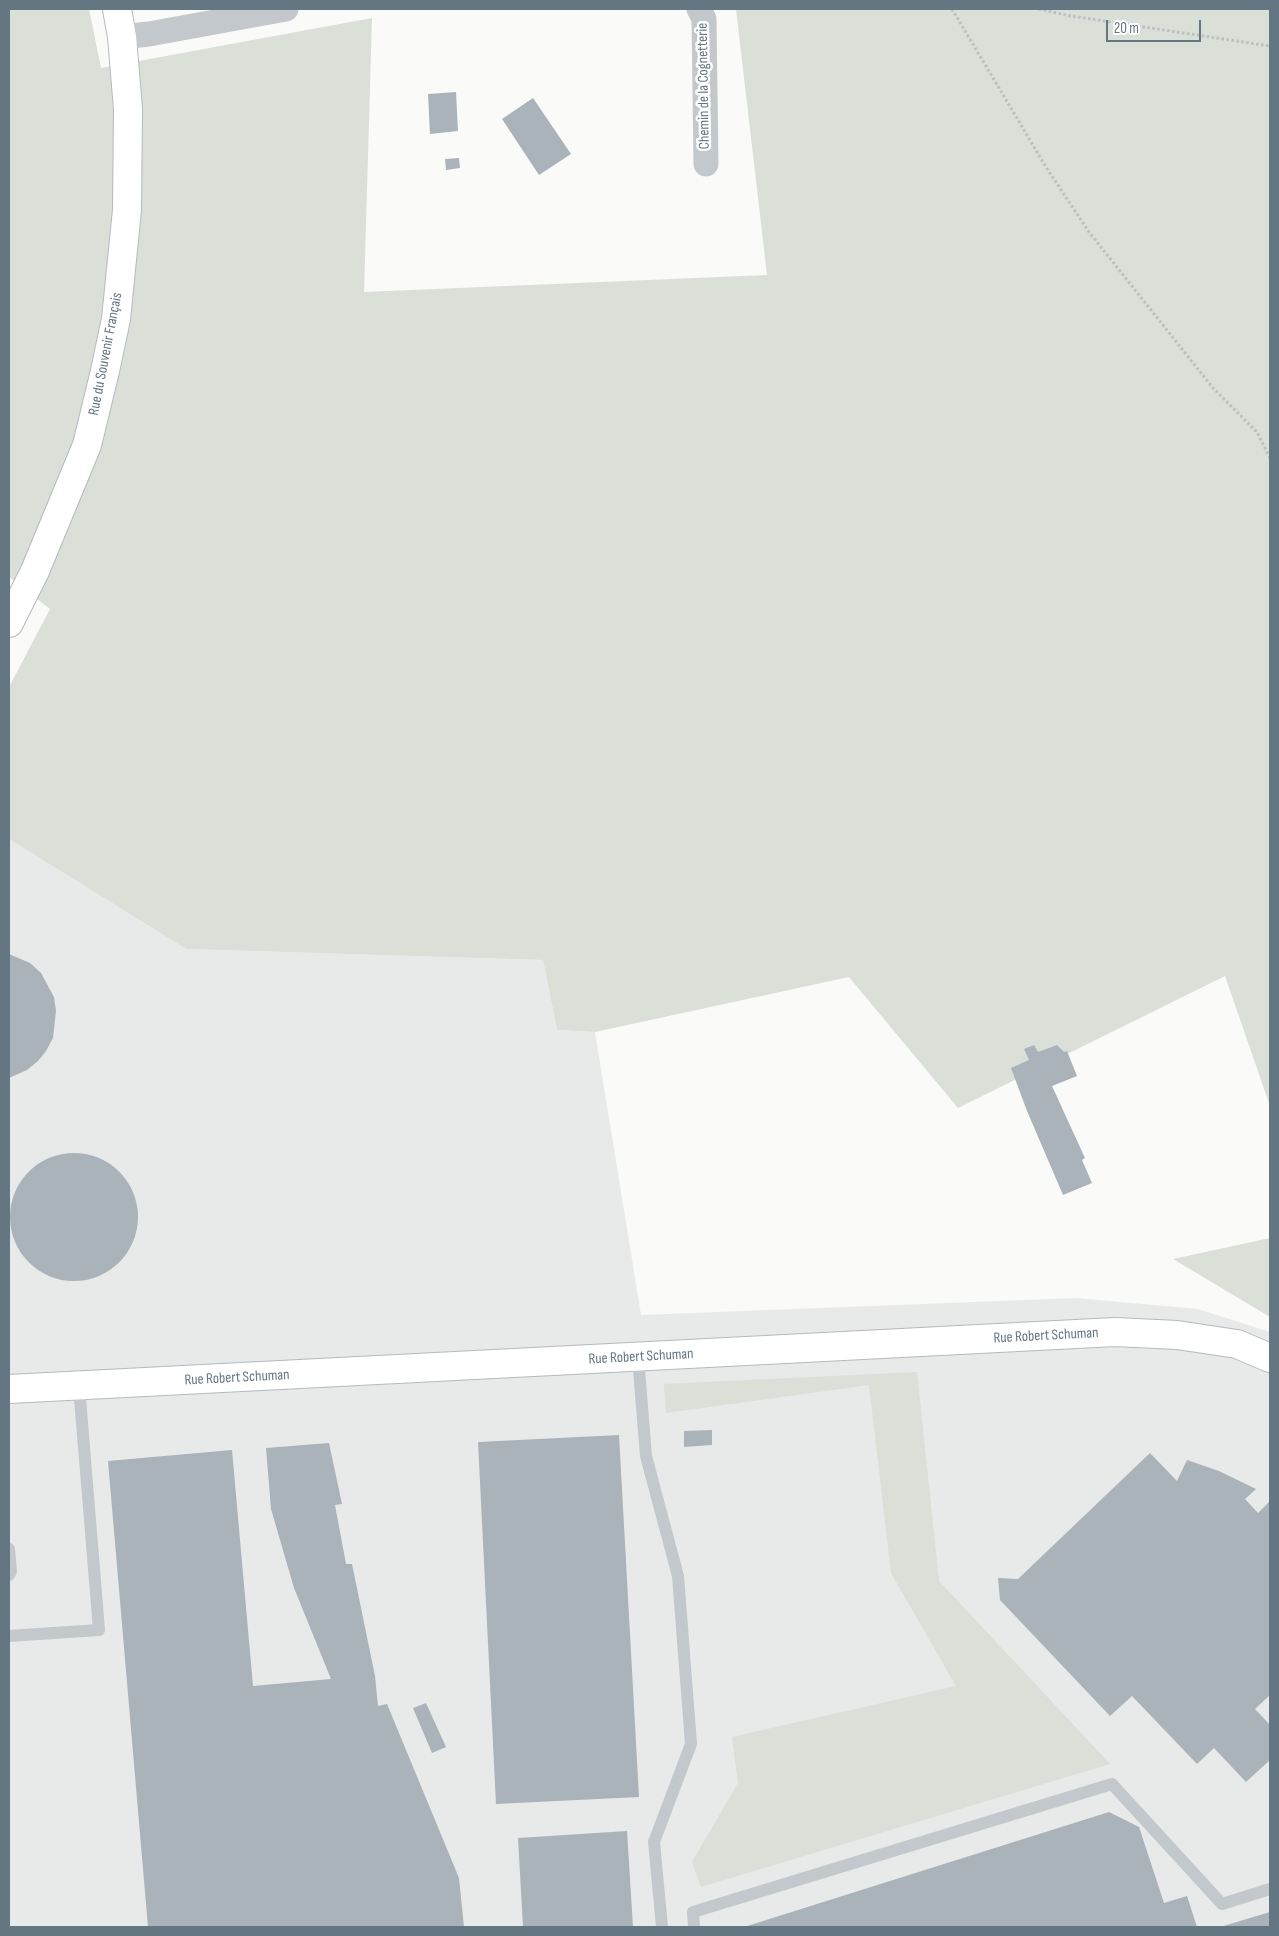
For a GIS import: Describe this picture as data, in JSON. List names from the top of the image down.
{
  "streets": {
    "street": ["Chemin de la Cognetterie", "Rue du Souvenir Français", "Rue Robert Schuman"]
  },
  "scale_bar": "20 m"
}
